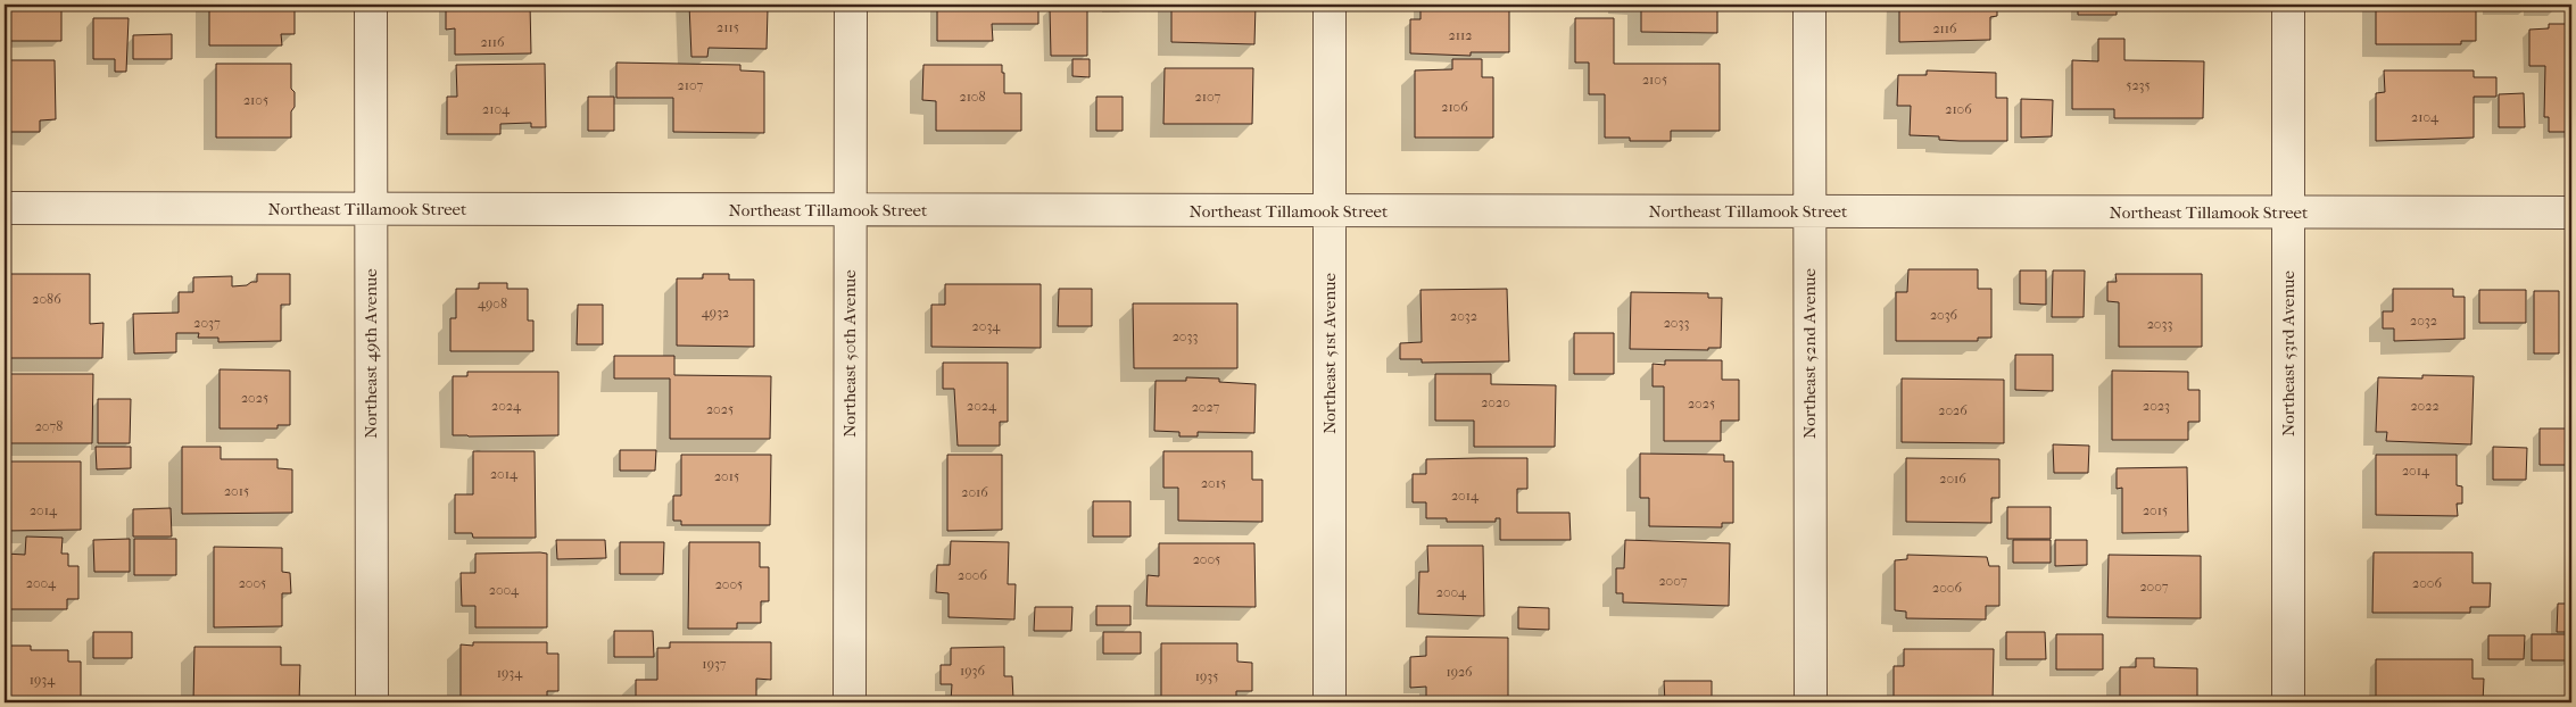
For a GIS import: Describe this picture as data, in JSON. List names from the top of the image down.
{
  "streets": {
    "street": [
      "Northeast Tillamook Street",
      "Northeast 49th Avenue",
      "Northeast 50th Avenue",
      "Northeast 51st Avenue",
      "Northeast 52nd Avenue",
      "Northeast 53rd Avenue"
    ]
  },
  "crossings": [
    ["Northeast Tillamook Street", "Northeast 49th Avenue"],
    ["Northeast Tillamook Street", "Northeast 50th Avenue"],
    ["Northeast Tillamook Street", "Northeast 51st Avenue"],
    ["Northeast Tillamook Street", "Northeast 52nd Avenue"],
    ["Northeast Tillamook Street", "Northeast 53rd Avenue"]
  ],
  "house_numbers": [
    "2115",
    "2116",
    "2112",
    "2116",
    "2105",
    "2107",
    "5235",
    "2108",
    "2107",
    "2105",
    "2106",
    "2104",
    "2106",
    "2104",
    "2086",
    "4908",
    "4932",
    "2036",
    "2032",
    "2032",
    "2037",
    "2033",
    "2033",
    "2034",
    "2033",
    "2025",
    "2020",
    "2025",
    "2024",
    "2024",
    "2023",
    "2022",
    "2027",
    "2025",
    "2026",
    "2078",
    "2014",
    "2014",
    "2015",
    "2016",
    "2015",
    "2015",
    "2016",
    "2014",
    "2014",
    "2015",
    "2005",
    "2006",
    "2007",
    "2004",
    "2005",
    "2006",
    "2005",
    "2007",
    "2006",
    "2004",
    "2004",
    "1937",
    "1936",
    "1926",
    "1934",
    "1935",
    "1934"
  ]
}
